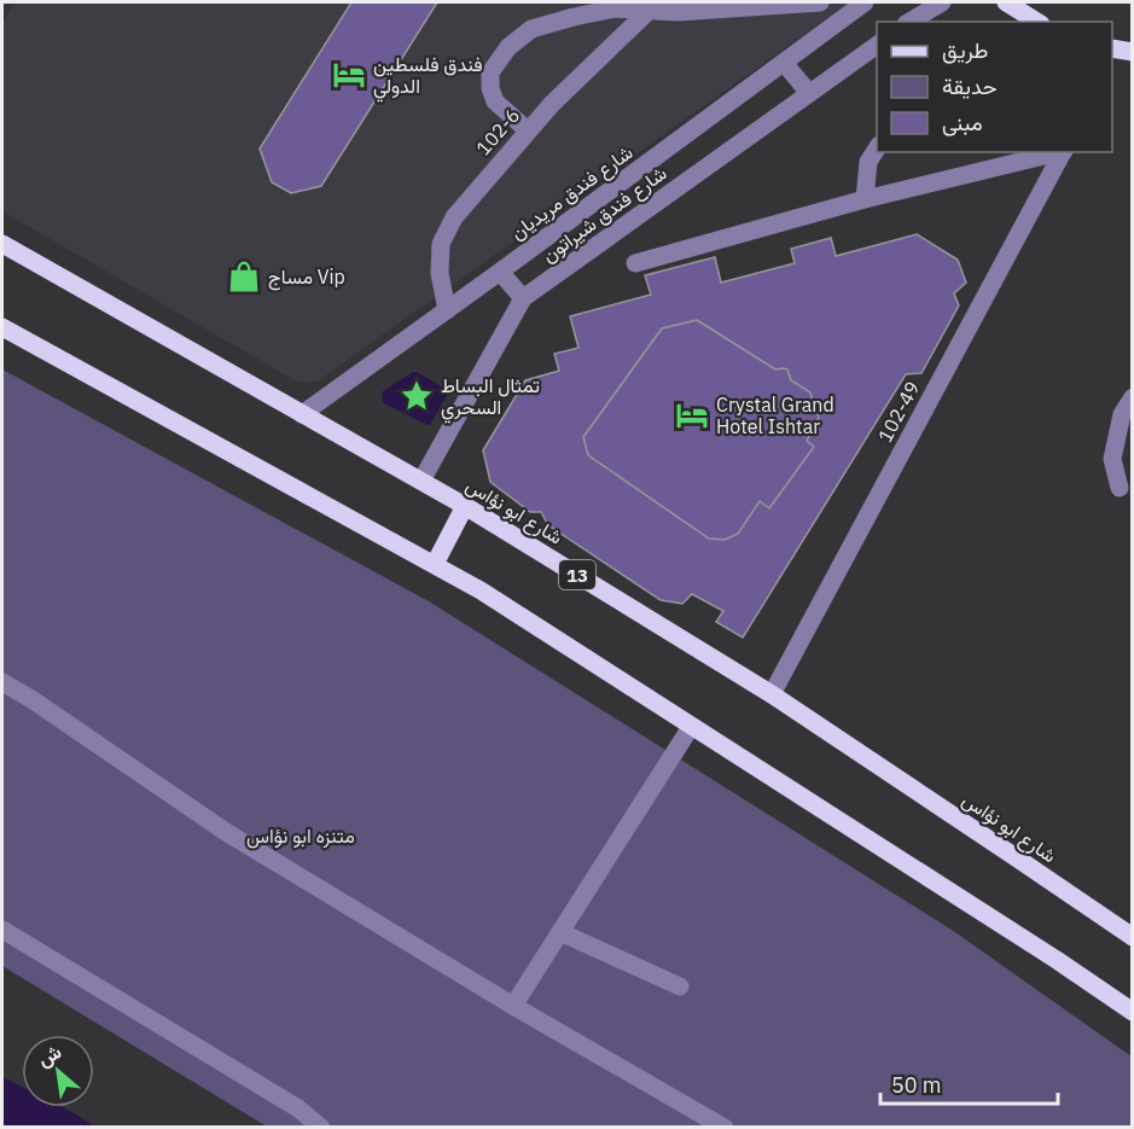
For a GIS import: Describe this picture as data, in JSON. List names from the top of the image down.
{
  "streets": {
    "main road": ["شارع ابو نؤاس", "13"],
    "street": [
      "102-6",
      "شارع فندق مريديان",
      "شارع فندق شيراتون",
      "102-49"
    ]
  },
  "crossings": [
    ["102-6", "شارع فندق مريديان"],
    ["شارع فندق مريديان", "شارع ابو نؤاس"],
    ["شارع فندق شيراتون", "شارع ابو نؤاس"],
    ["102-49", "شارع ابو نؤاس"]
  ],
  "parks": ["متنزه ابو نؤاس"],
  "places": {
    "hotel": ["فندق فلسطين الدولي", "Crystal Grand Hotel Ishtar"],
    "shop": ["مساج Vip"],
    "place": ["تمثال البساط السحري"]
  },
  "legend": ["طريق", "حديقة", "مبنى"],
  "scale_bar": "50 m",
  "north": "top left"
}
